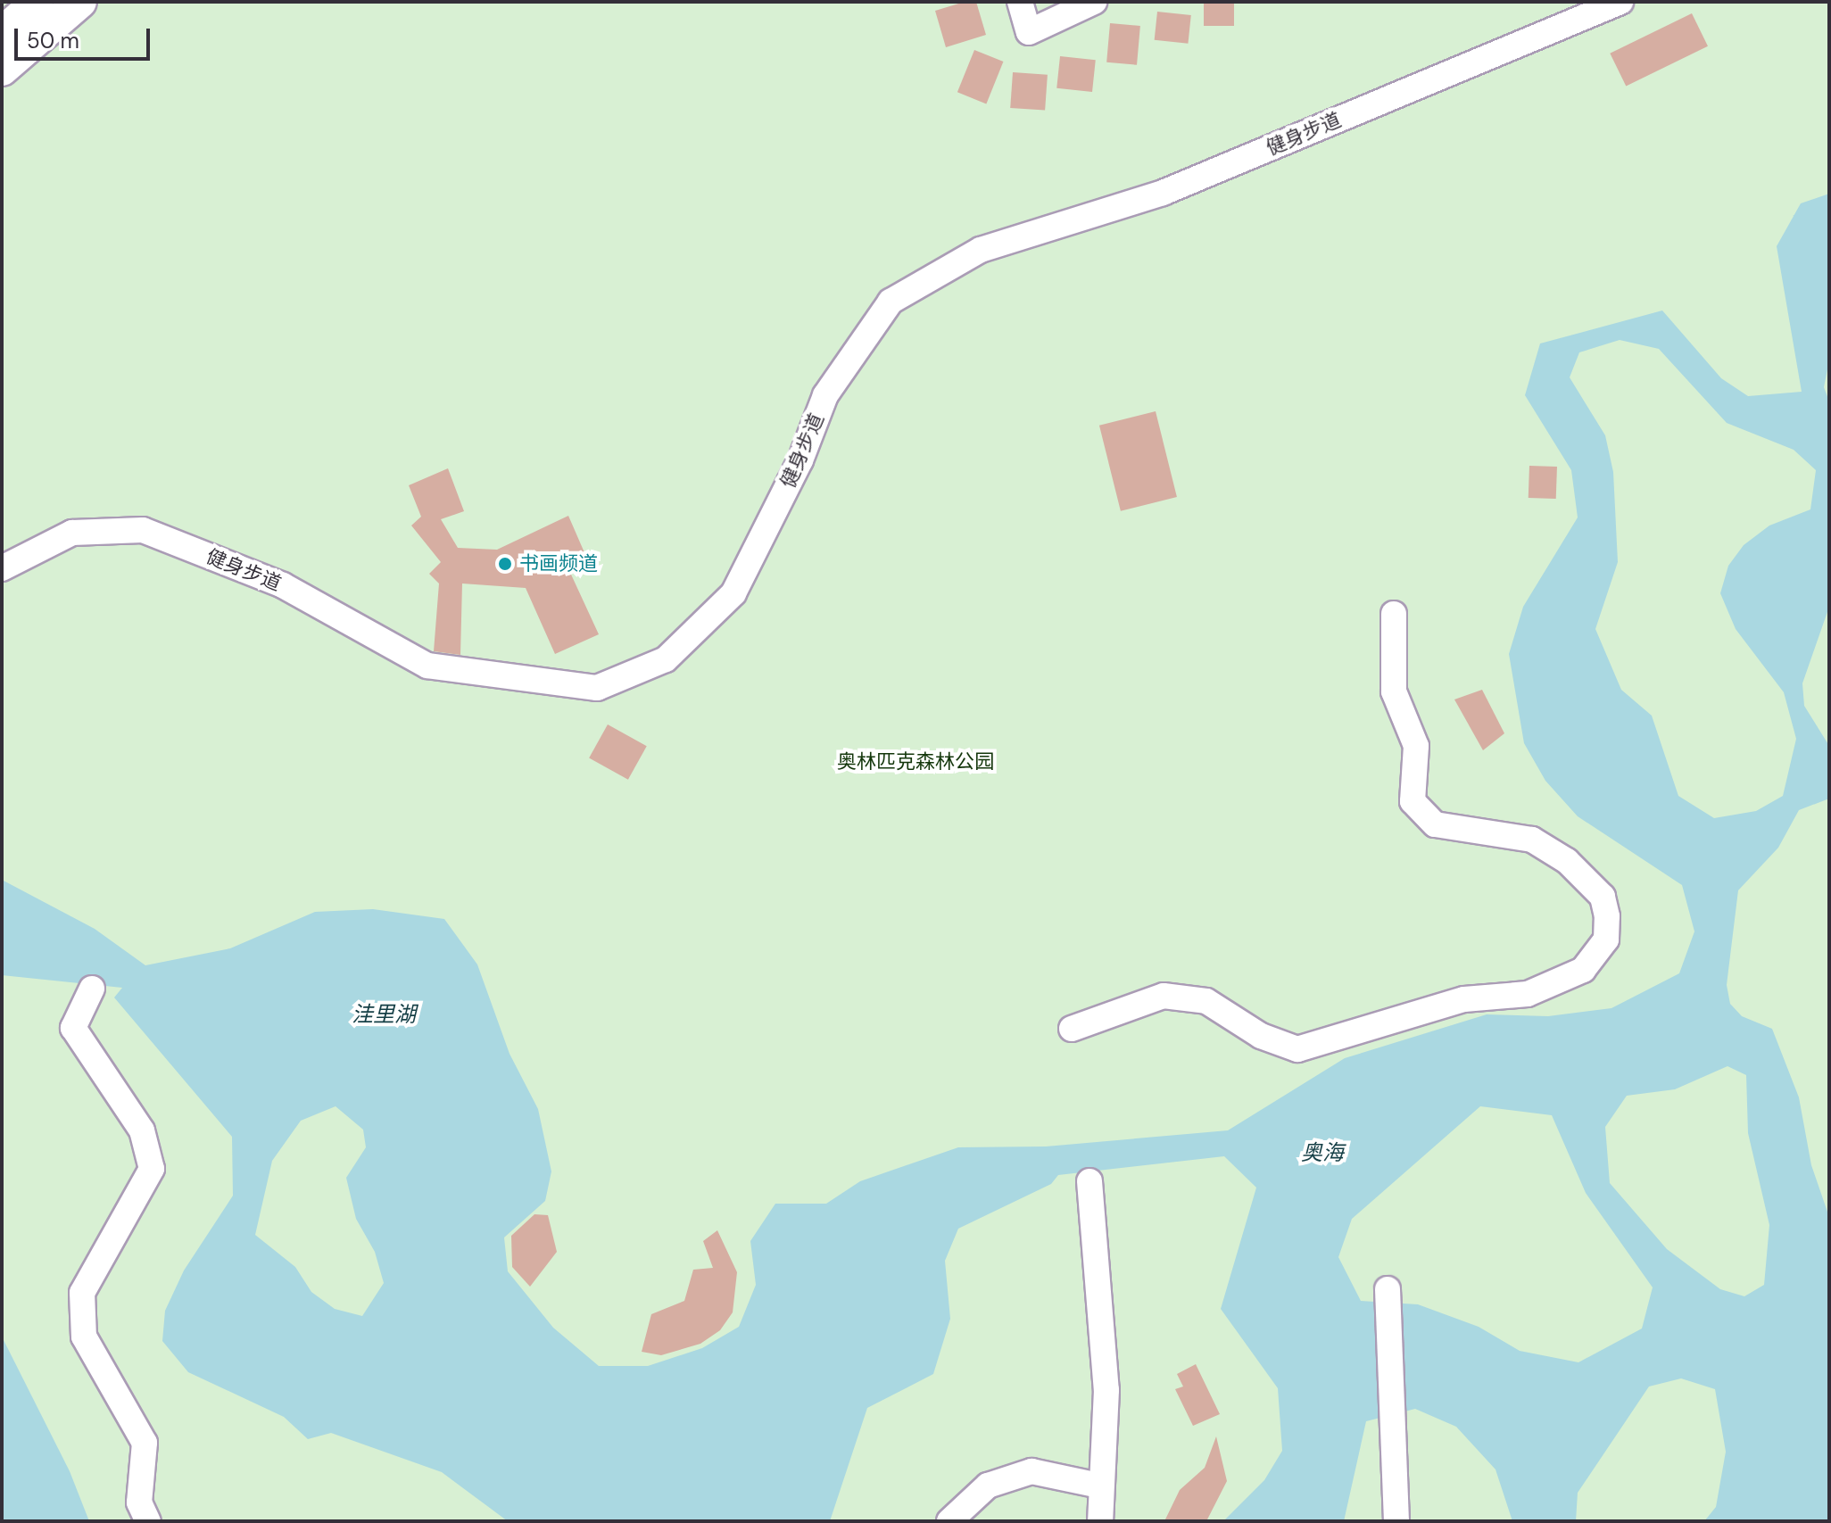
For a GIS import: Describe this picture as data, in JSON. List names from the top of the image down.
{
  "streets": {
    "street": ["健身步道"]
  },
  "water": ["洼里湖", "奥海"],
  "parks": ["奥林匹克森林公园"],
  "places": ["书画频道"],
  "scale_bar": "50 m"
}
